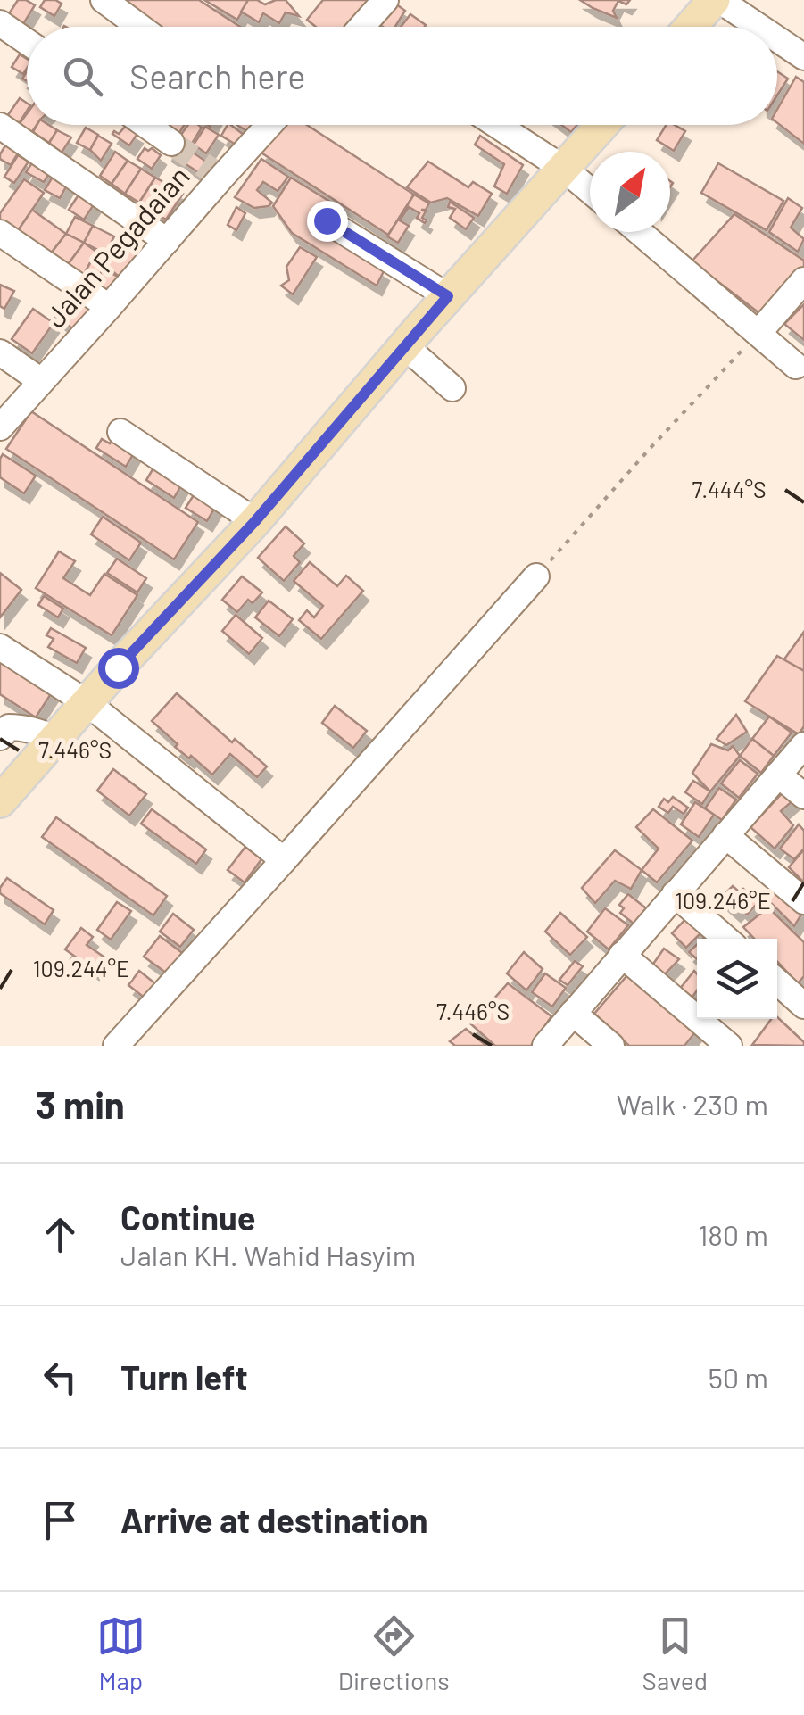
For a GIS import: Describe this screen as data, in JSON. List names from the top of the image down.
{
  "streets": {
    "street": ["Jalan Pegadaian"]
  },
  "north": "top right",
  "page": {
    "search": "Search here",
    "heading": ["3 min", "Walk · 230 m"],
    "list": [
      ["Continue", "Jalan KH. Wahid Hasyim", "180 m"],
      ["Turn left", "50 m"],
      "Arrive at destination"
    ],
    "nav": ["Map", "Directions", "Saved"]
  },
  "coordinates": [
    "7.444°S",
    "7.446°S",
    "109.246°E",
    "109.244°E"
  ]
}
